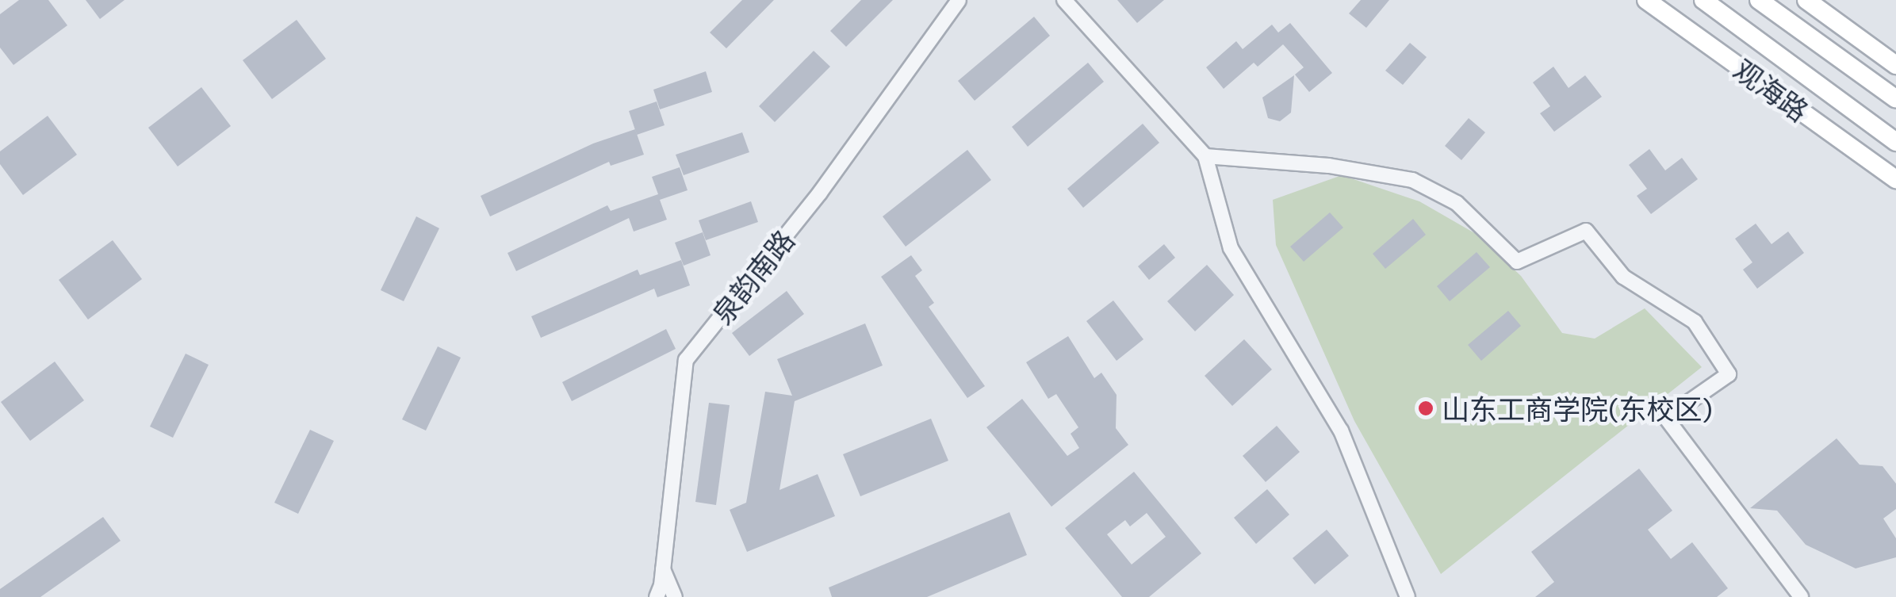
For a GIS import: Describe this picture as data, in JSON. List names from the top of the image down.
{
  "streets": {
    "main road": ["观海路"],
    "street": ["泉韵南路"]
  },
  "places": ["山东工商学院(东校区)"]
}
